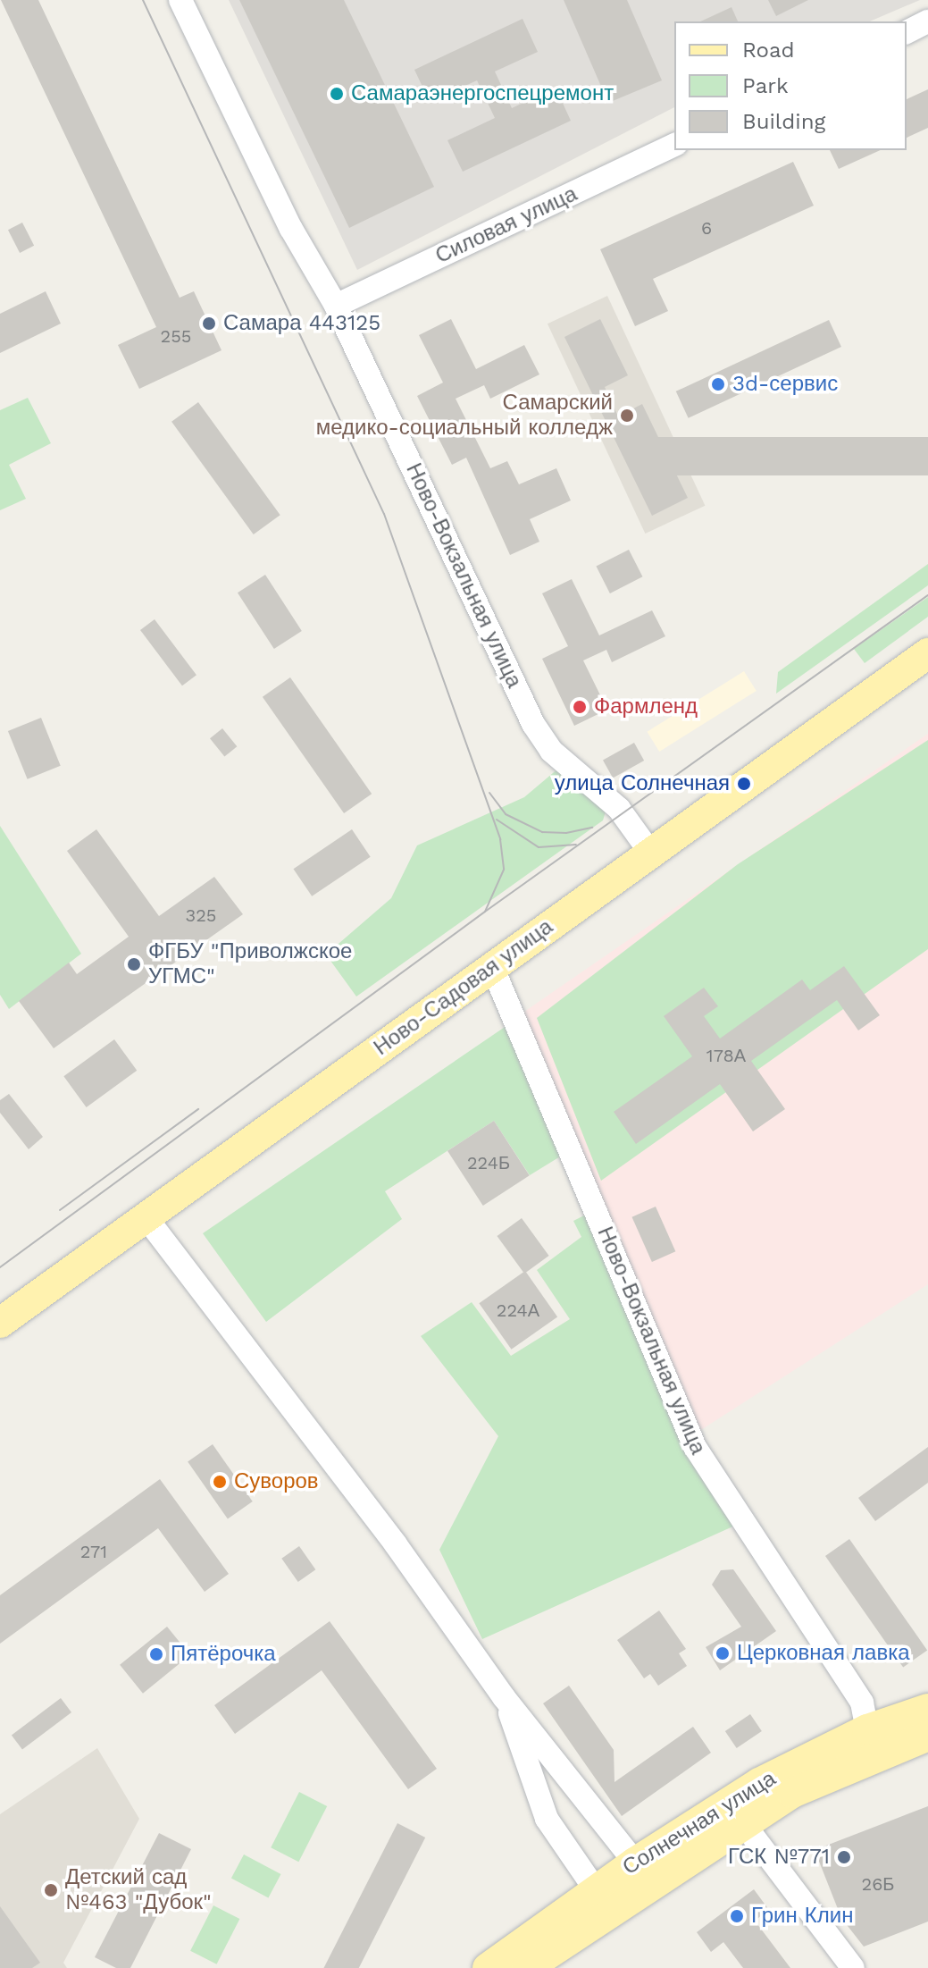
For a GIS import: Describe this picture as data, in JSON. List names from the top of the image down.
{
  "streets": {
    "main road": ["Ново-Садовая улица", "Солнечная улица"],
    "street": ["Силовая улица", "Ново-Вокзальная улица"]
  },
  "crossings": [
    ["Силовая улица", "Ново-Вокзальная улица"],
    ["Ново-Вокзальная улица", "Ново-Садовая улица"],
    ["Ново-Вокзальная улица", "Солнечная улица"]
  ],
  "places": [
    "Самараэнергоспецремонт",
    "Самара 443125",
    "3d-сервис",
    "Самарский медико-социальный колледж",
    "Фармленд",
    "улица Солнечная",
    "ФГБУ \"Приволжское УГМС\"",
    "Суворов",
    "Церковная лавка",
    "Пятёрочка",
    "ГСК №771",
    "Детский сад №463 \"Дубок\"",
    "Грин Клин"
  ],
  "house_numbers": [
    "6",
    "255",
    "325",
    "178А",
    "224Б",
    "224А",
    "271",
    "26Б"
  ],
  "legend": ["Road", "Park", "Building"]
}
